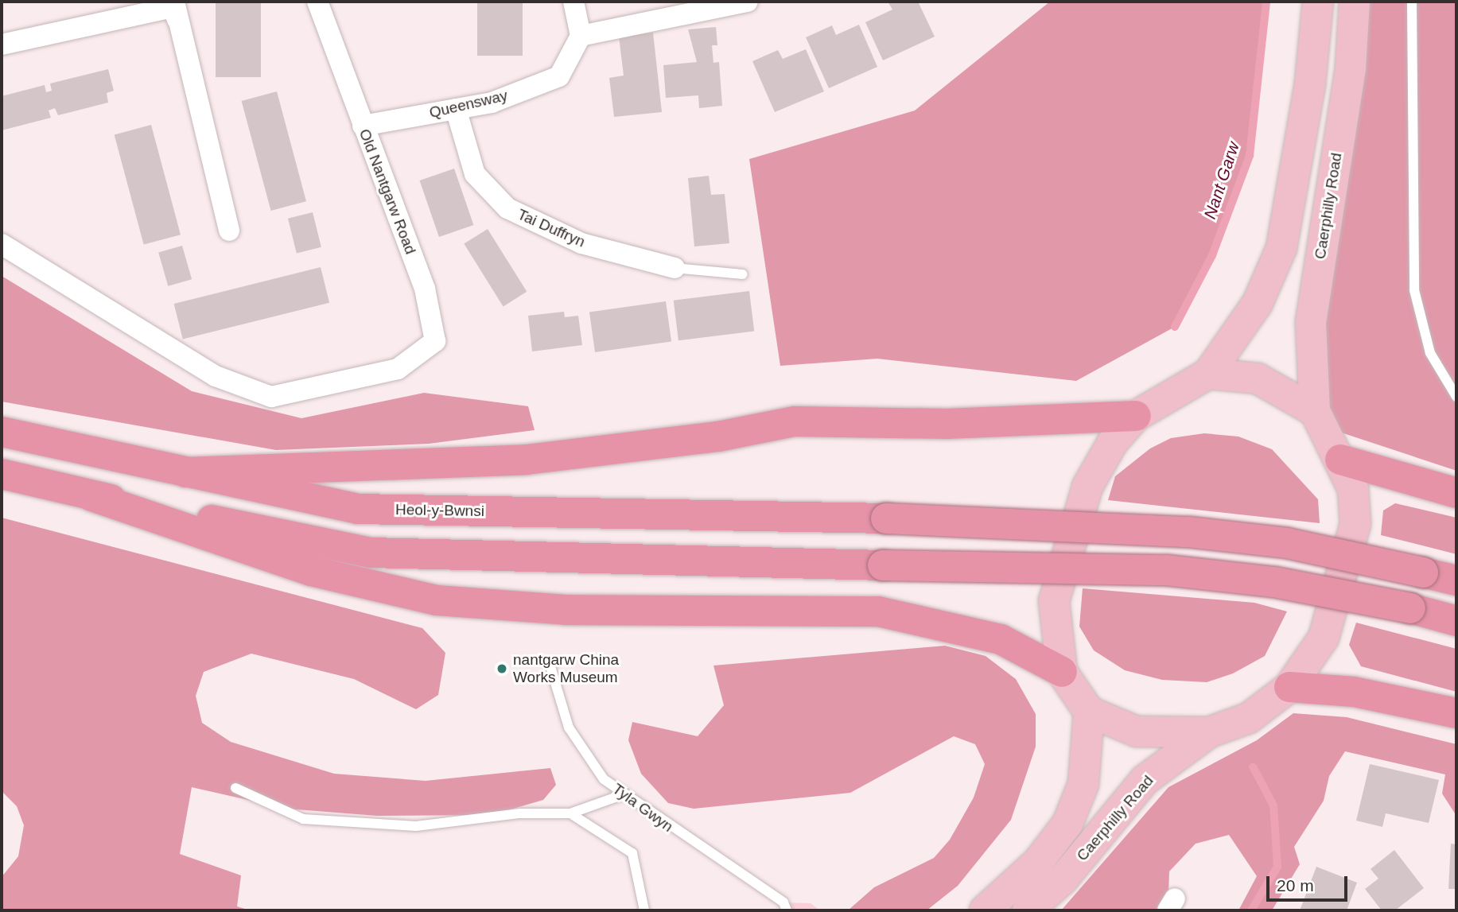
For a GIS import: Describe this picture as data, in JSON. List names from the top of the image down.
{
  "streets": {
    "highway": ["Heol-y-Bwnsi"],
    "main road": ["Caerphilly Road"],
    "street": ["Queensway", "Old Nantgarw Road", "Tai Duffryn"],
    "lane": ["Tyla Gwyn"]
  },
  "crossings": [
    ["Queensway", "Old Nantgarw Road"],
    ["Queensway", "Tai Duffryn"]
  ],
  "water": ["Nant Garw"],
  "places": ["nantgarw China Works Museum"],
  "scale_bar": "20 m"
}
